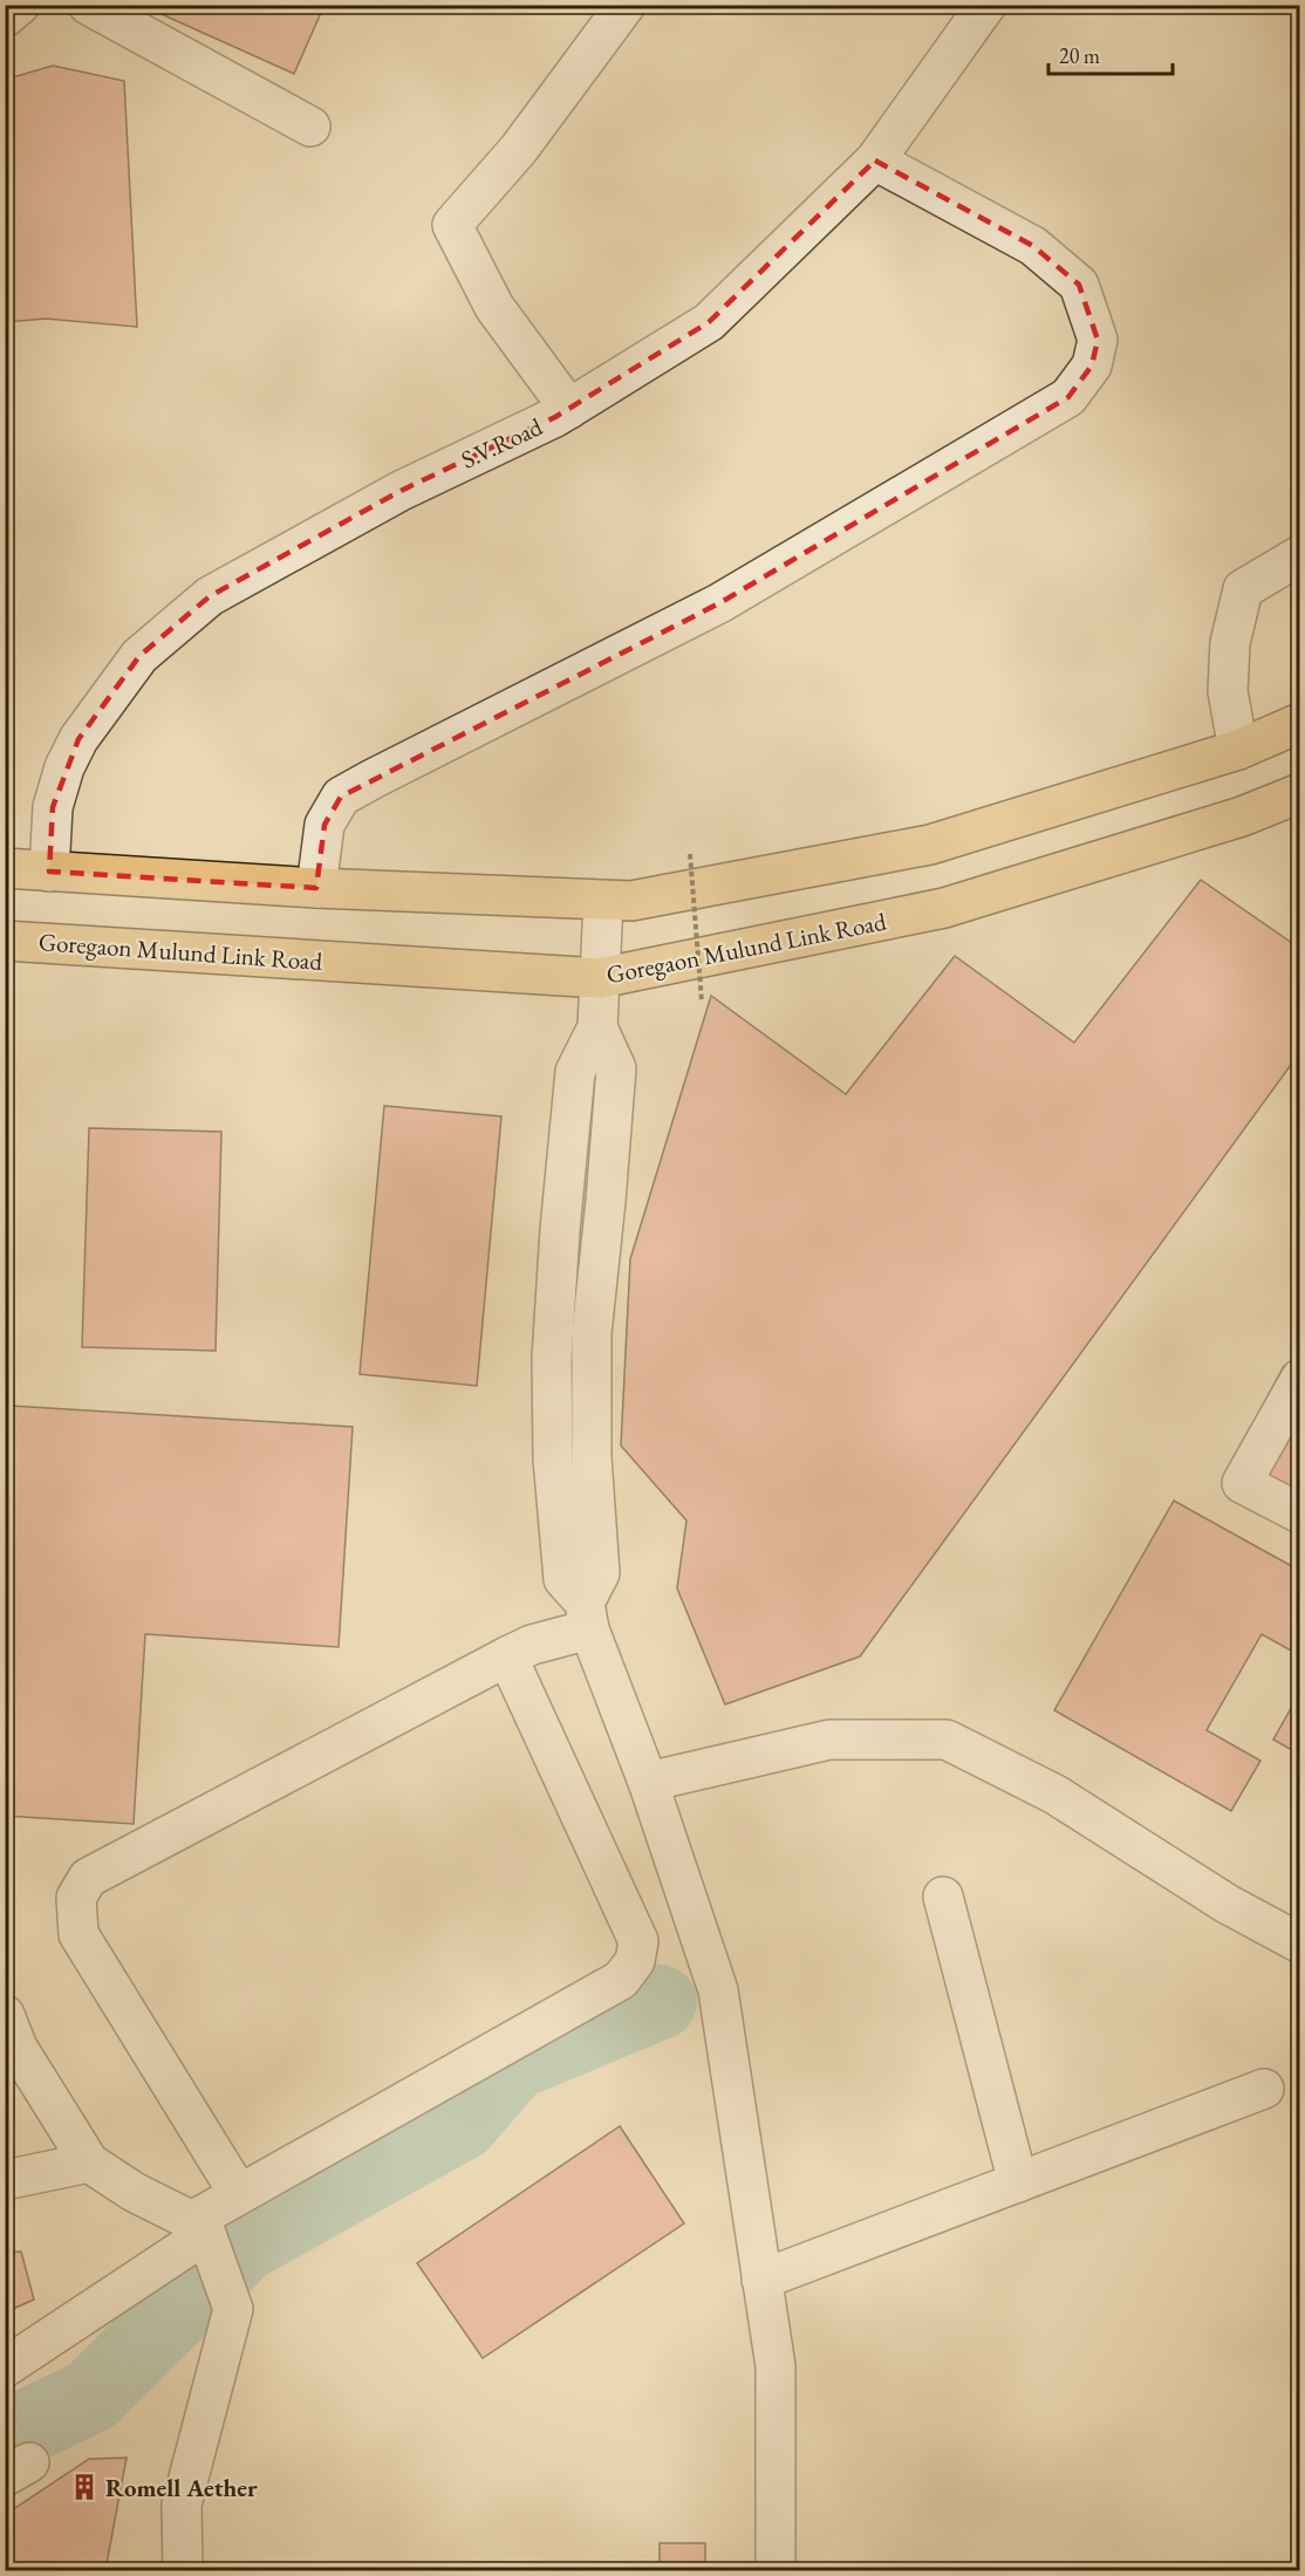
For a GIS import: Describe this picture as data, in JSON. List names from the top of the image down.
{
  "streets": {
    "main road": ["Goregaon Mulund Link Road"],
    "street": ["S.V.Road"]
  },
  "places": {
    "building": ["Romell Aether"]
  },
  "scale_bar": "20 m"
}
